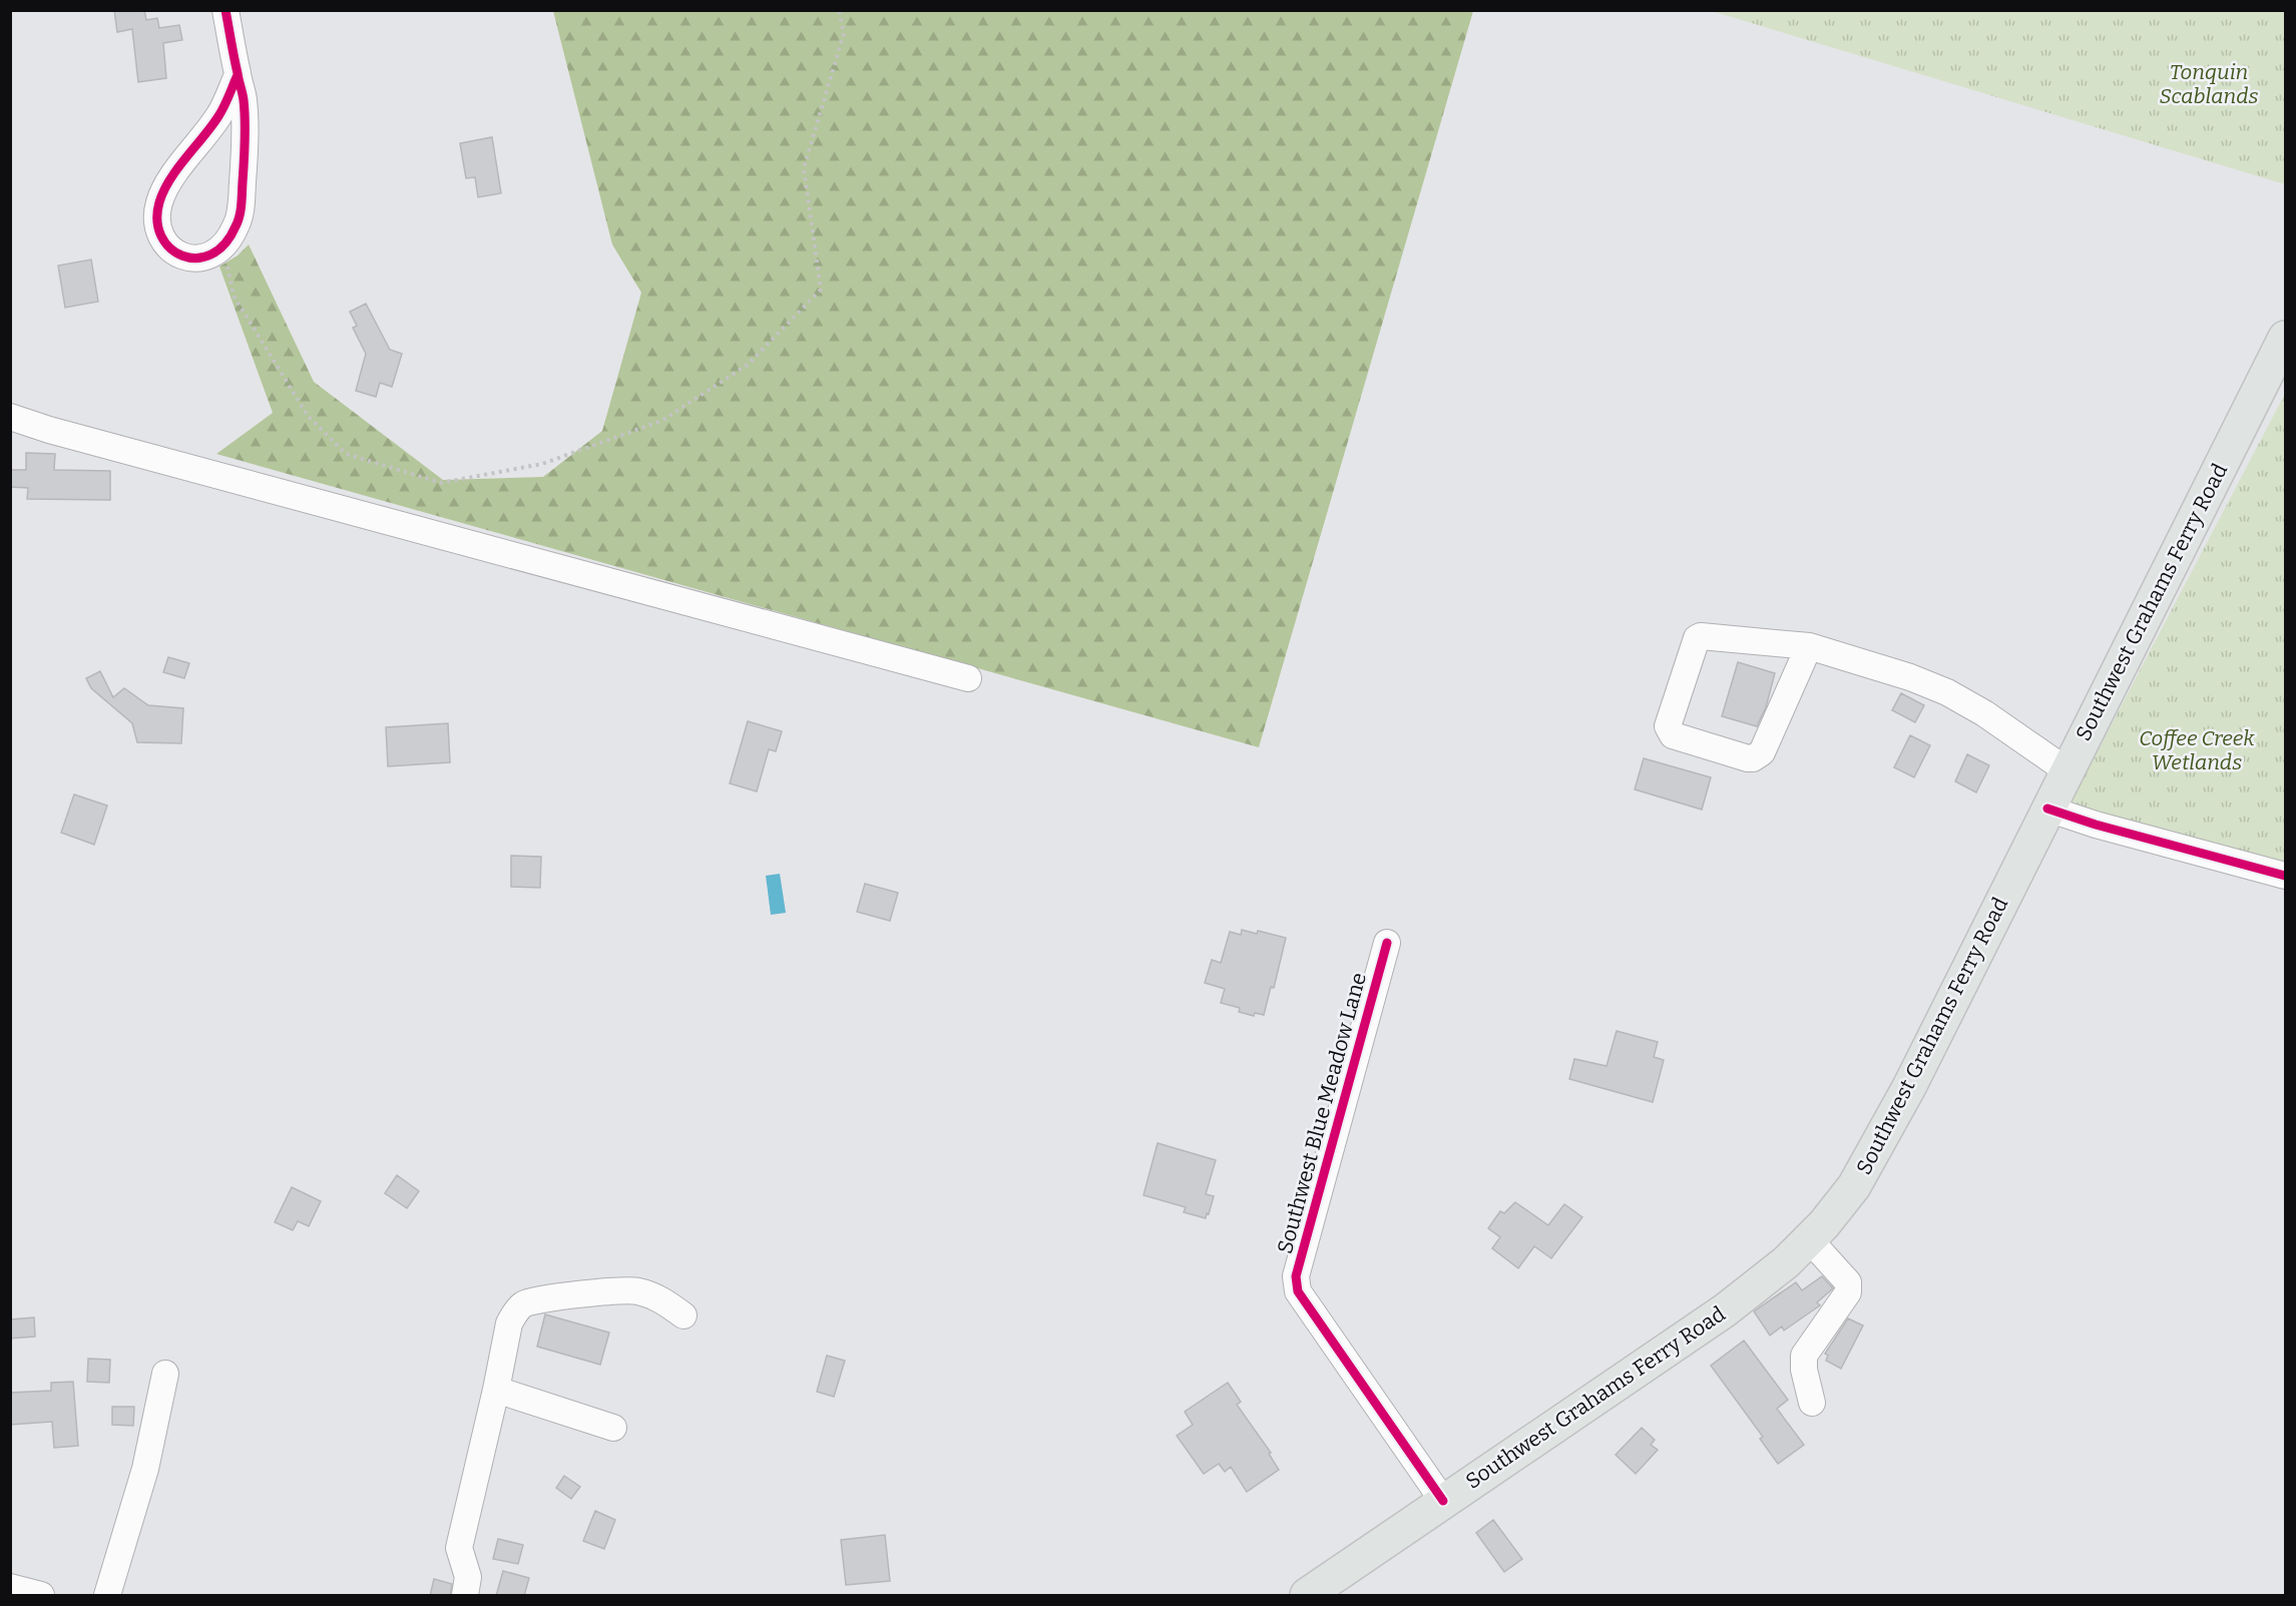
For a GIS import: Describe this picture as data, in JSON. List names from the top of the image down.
{
  "streets": {
    "main road": ["Southwest Grahams Ferry Road"],
    "street": ["Southwest Blue Meadow Lane"]
  },
  "crossings": [
    ["Southwest Grahams Ferry Road", "Southwest Blue Meadow Lane"]
  ],
  "parks": ["Tonquin Scablands", "Coffee Creek Wetlands"]
}
